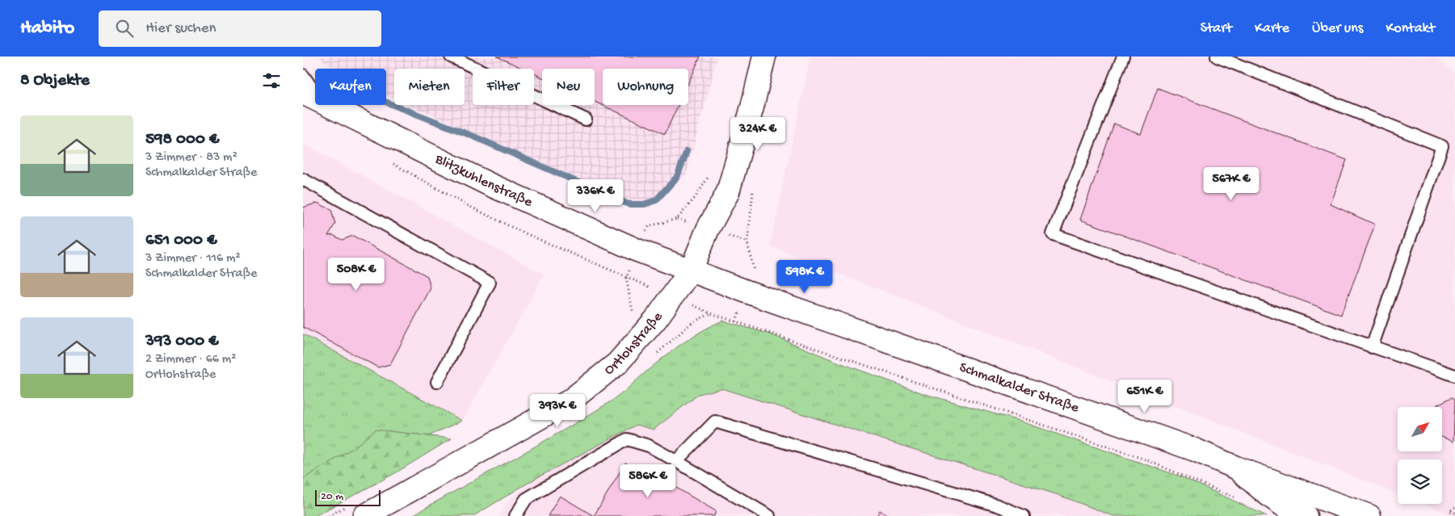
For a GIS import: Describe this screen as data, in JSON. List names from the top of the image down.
{
  "streets": {
    "main road": ["Blitzkuhlenstraße", "Ortlohstraße", "Schmalkalder Straße"]
  },
  "crossings": [
    ["Blitzkuhlenstraße", "Ortlohstraße"],
    ["Blitzkuhlenstraße", "Schmalkalder Straße"],
    ["Ortlohstraße", "Schmalkalder Straße"]
  ],
  "scale_bar": "20 m",
  "north": "top right",
  "page": {
    "header": "Habito",
    "search": "Hier suchen",
    "nav": [
      "Start",
      "Karte",
      "Über uns",
      "Kontakt"
    ],
    "heading": "8 Objekte",
    "chip": [
      "Kaufen",
      "Mieten",
      "Filter",
      "Neu",
      "Wohnung"
    ],
    "list": [
      {
        "name": "598 000 €",
        "note": "3 Zimmer · 83 m² · Schmalkalder Straße"
      },
      {
        "name": "651 000 €",
        "note": "3 Zimmer · 116 m² · Schmalkalder Straße"
      },
      {
        "name": "393 000 €",
        "note": "2 Zimmer · 66 m² · Ortlohstraße"
      }
    ],
    "price": [
      "324K €",
      "567K €",
      "336K €",
      "508K €",
      "598K €",
      "651K €",
      "393K €",
      "586K €"
    ],
    "scale": "20 m"
  }
}
